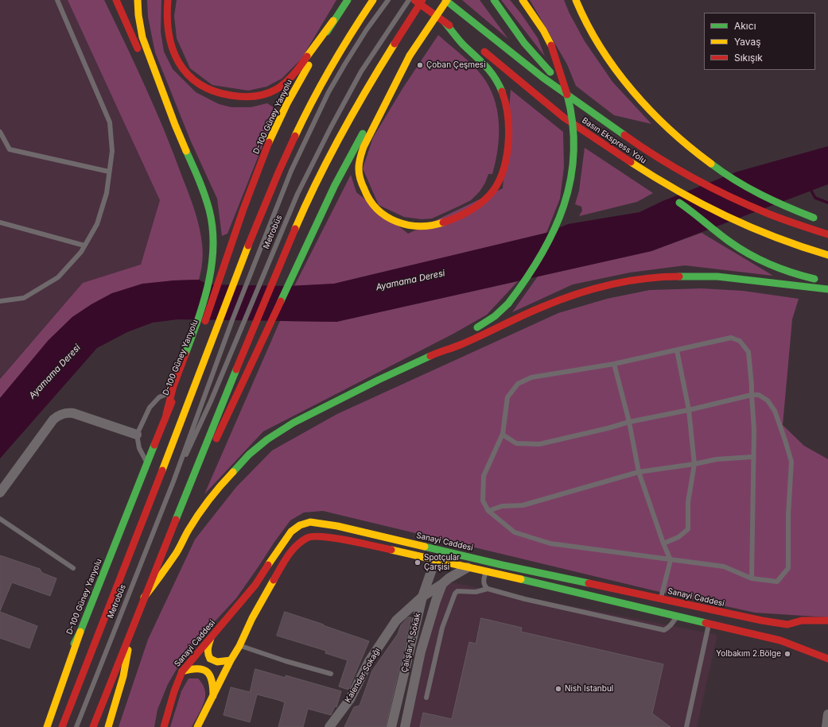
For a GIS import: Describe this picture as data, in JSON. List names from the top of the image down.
{
  "streets": {
    "main road": ["D-100 Güney Yanyolu", "Basın Ekspress Yolu", "Sanayi Caddesi"],
    "street": ["Çalışlar 1. Sokak", "Kalender Sokağı"],
    "lane": ["Metrobüs"]
  },
  "crossings": [
    ["Çalışlar 1. Sokak", "Kalender Sokağı"]
  ],
  "water": ["Ayamama Deresi"],
  "places": [
    "Çoban Çeşmesi",
    "Spotçular Çarşisi",
    "Yolbakım 2.Bölge",
    "Nish Istanbul"
  ],
  "legend": ["Akıcı", "Yavaş", "Sıkışık"]
}
